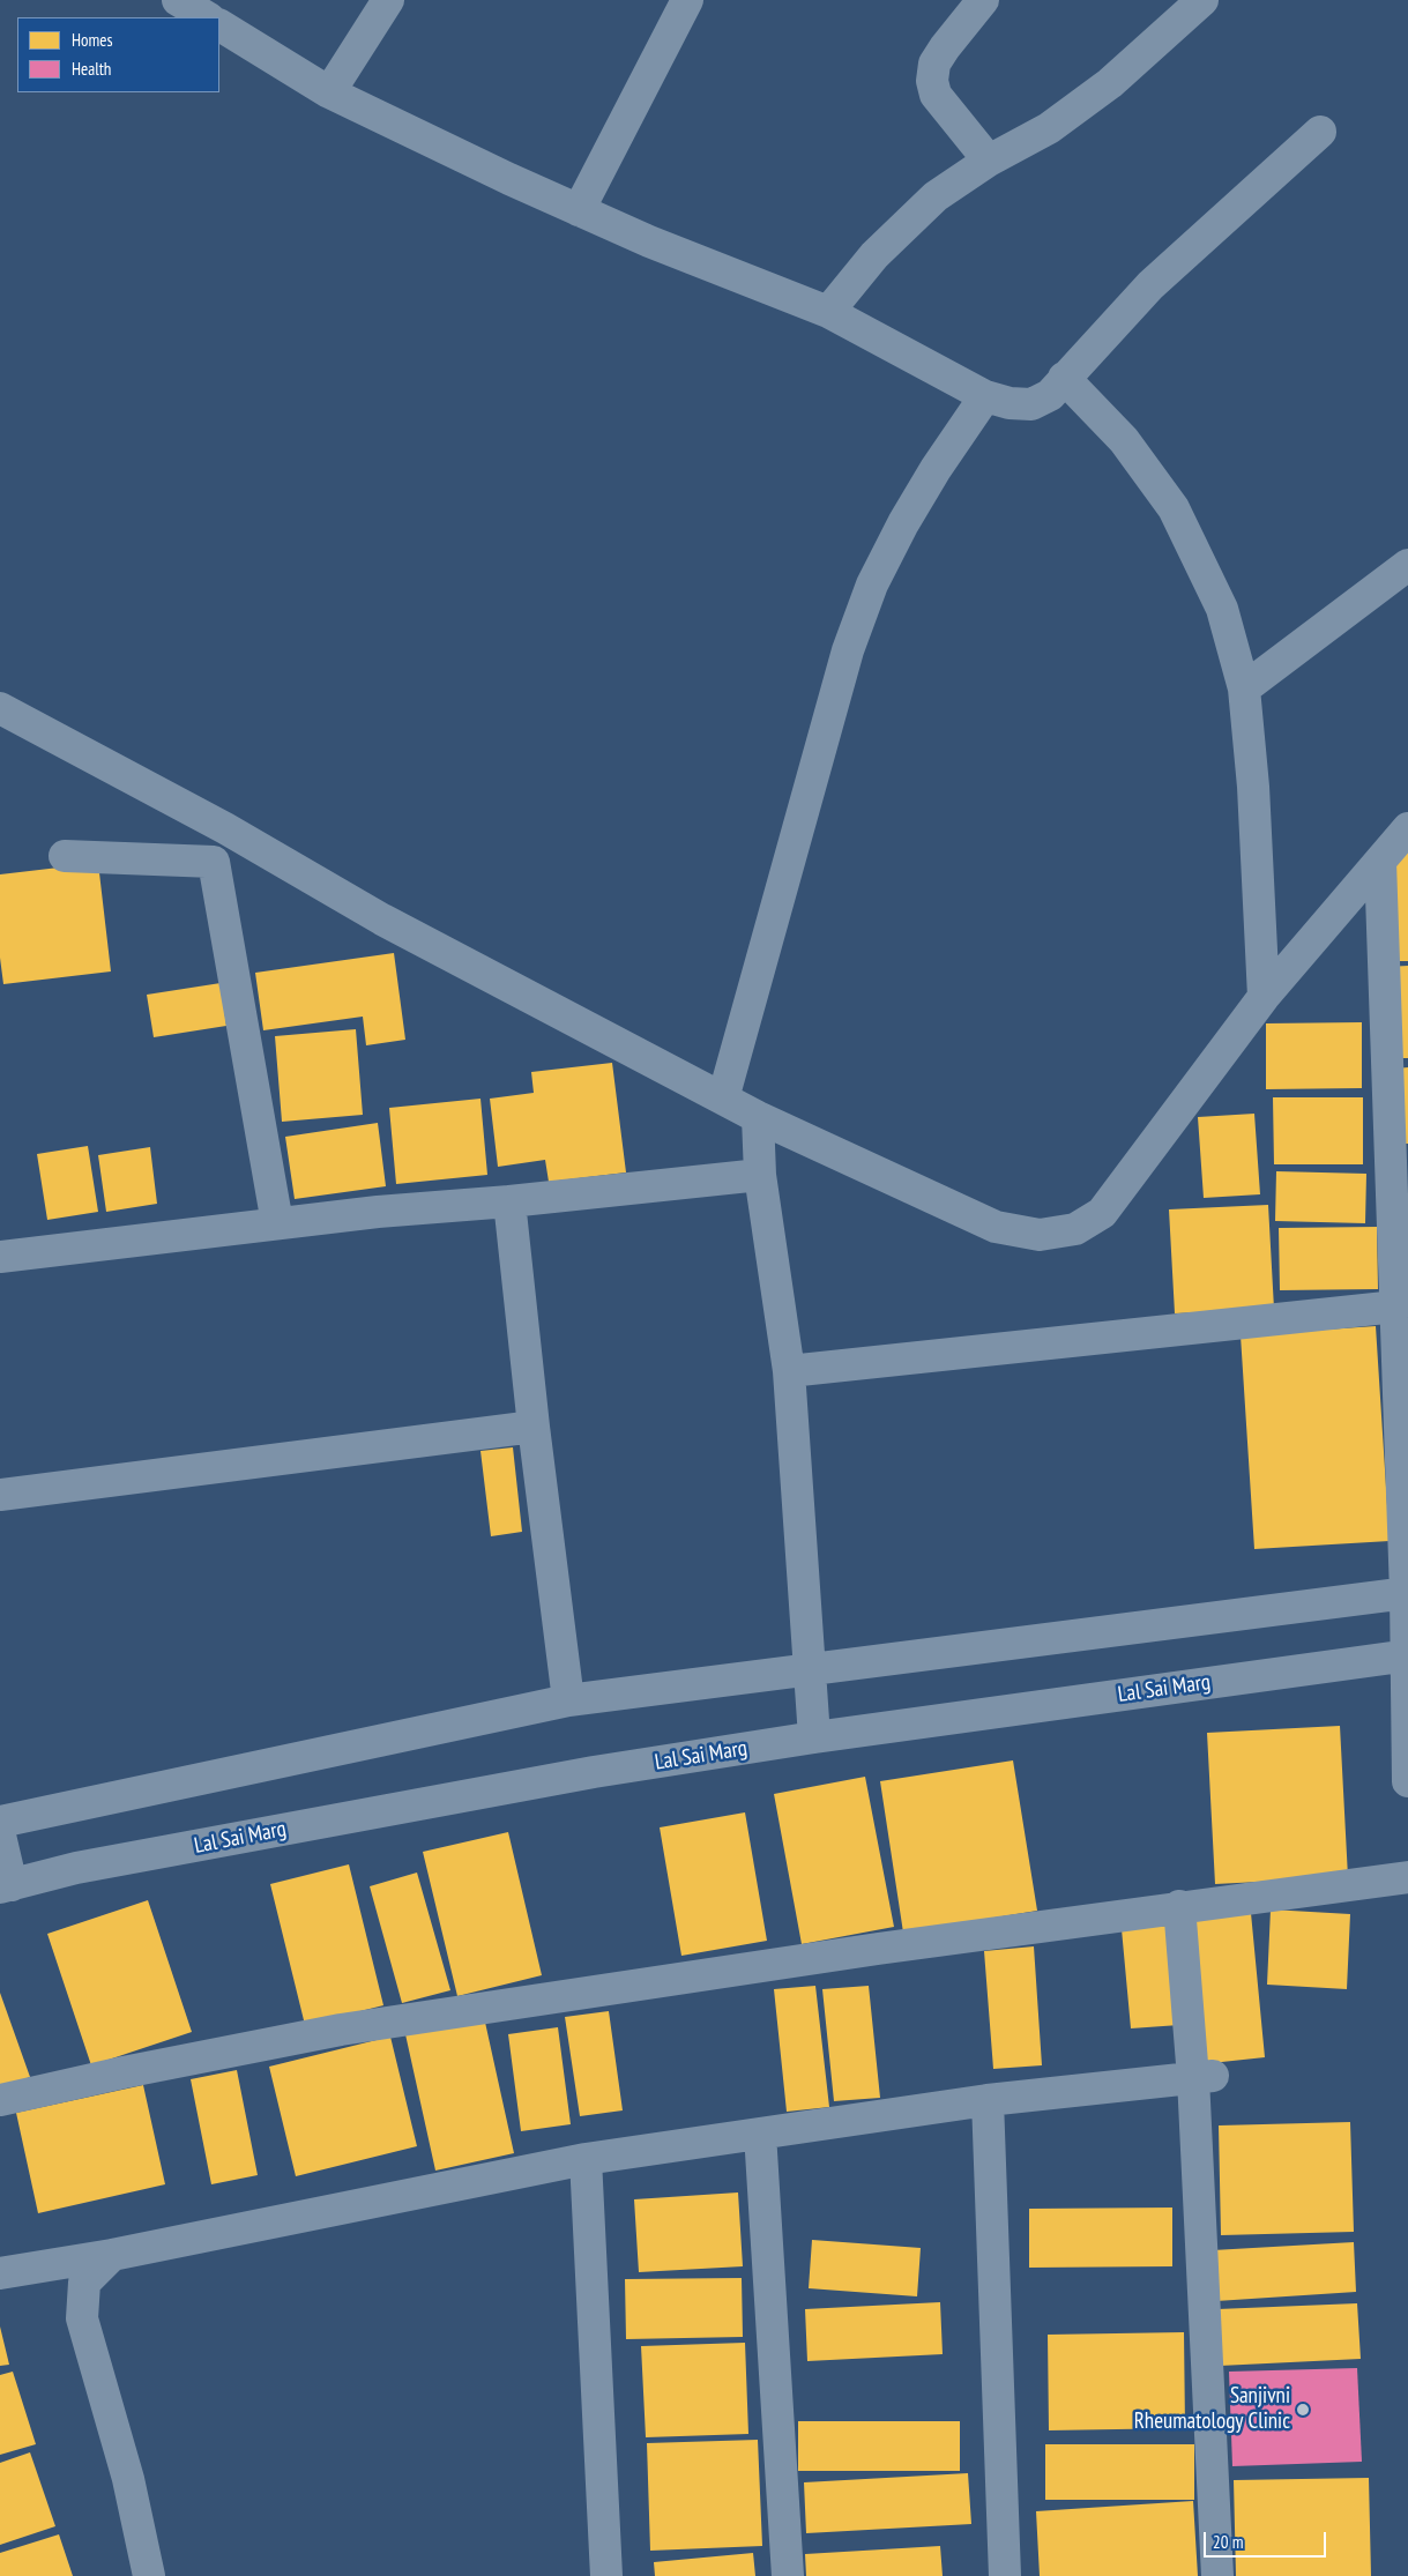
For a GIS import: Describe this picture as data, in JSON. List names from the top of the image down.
{
  "streets": {
    "street": ["Lal Sai Marg"]
  },
  "places": ["Sanjivni Rheumatology Clinic"],
  "legend": ["Homes", "Health"],
  "scale_bar": "20 m"
}
